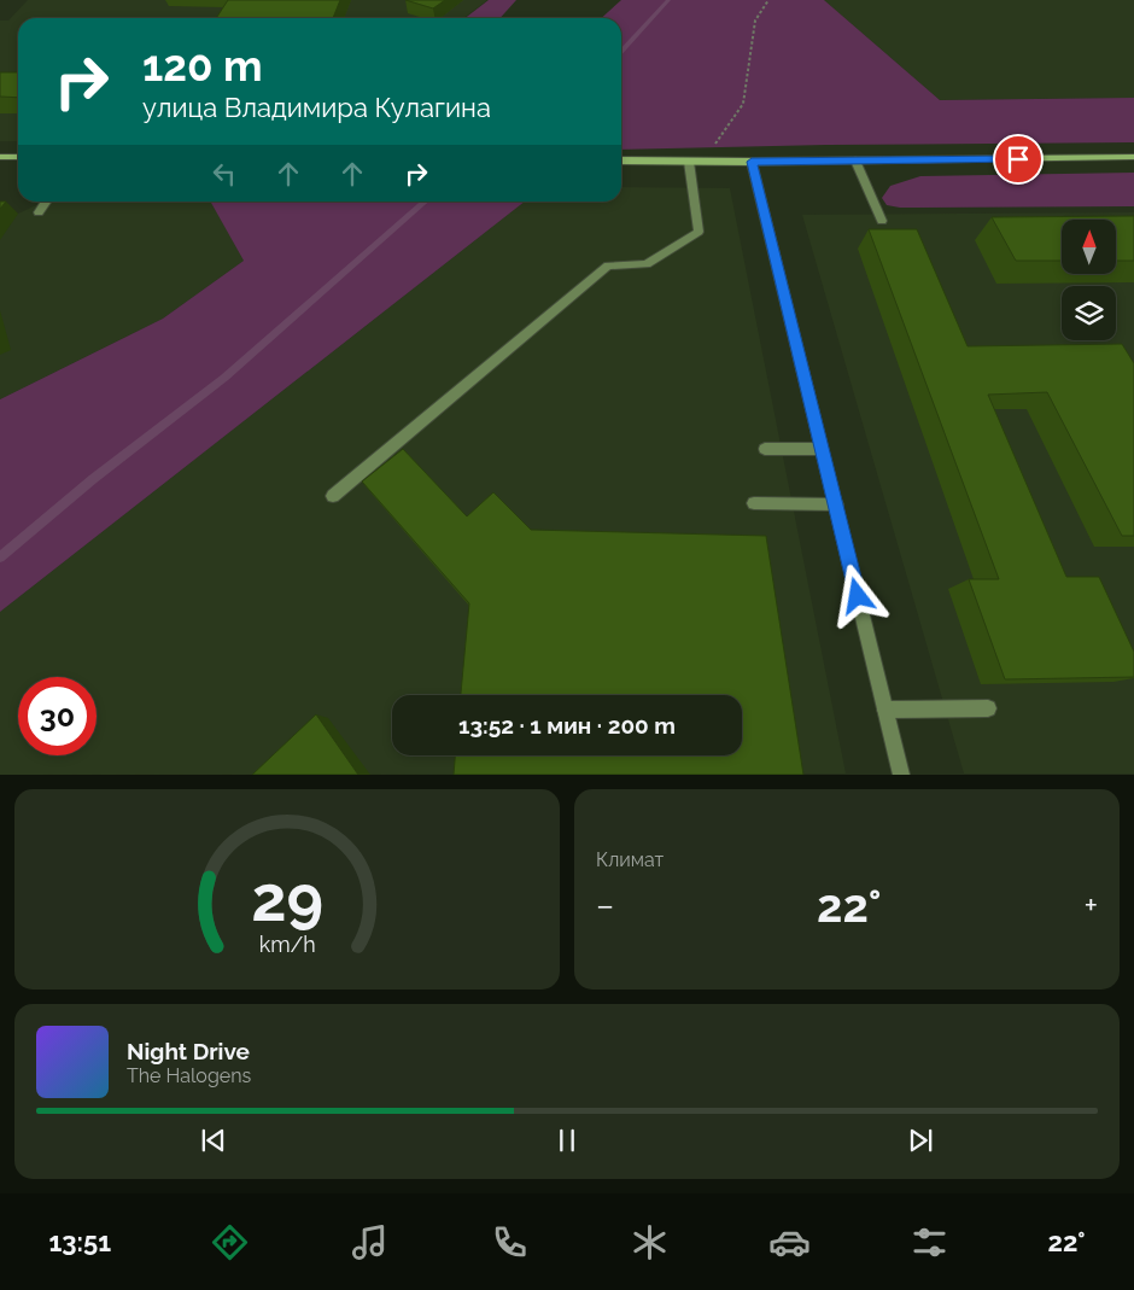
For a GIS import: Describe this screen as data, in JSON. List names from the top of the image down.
{
  "north": "top",
  "page": {
    "turn": ["120 m", "улица Владимира Кулагина"],
    "limit": "30",
    "trip": "13:52 · 1 мин · 200 m",
    "tile": "Климат",
    "heat": ["−", "22°", "+"],
    "song": ["Night Drive", "The Halogens"],
    "tabs": ["13:51", "22°"],
    "gauge": ["29", "km/h"]
  }
}
